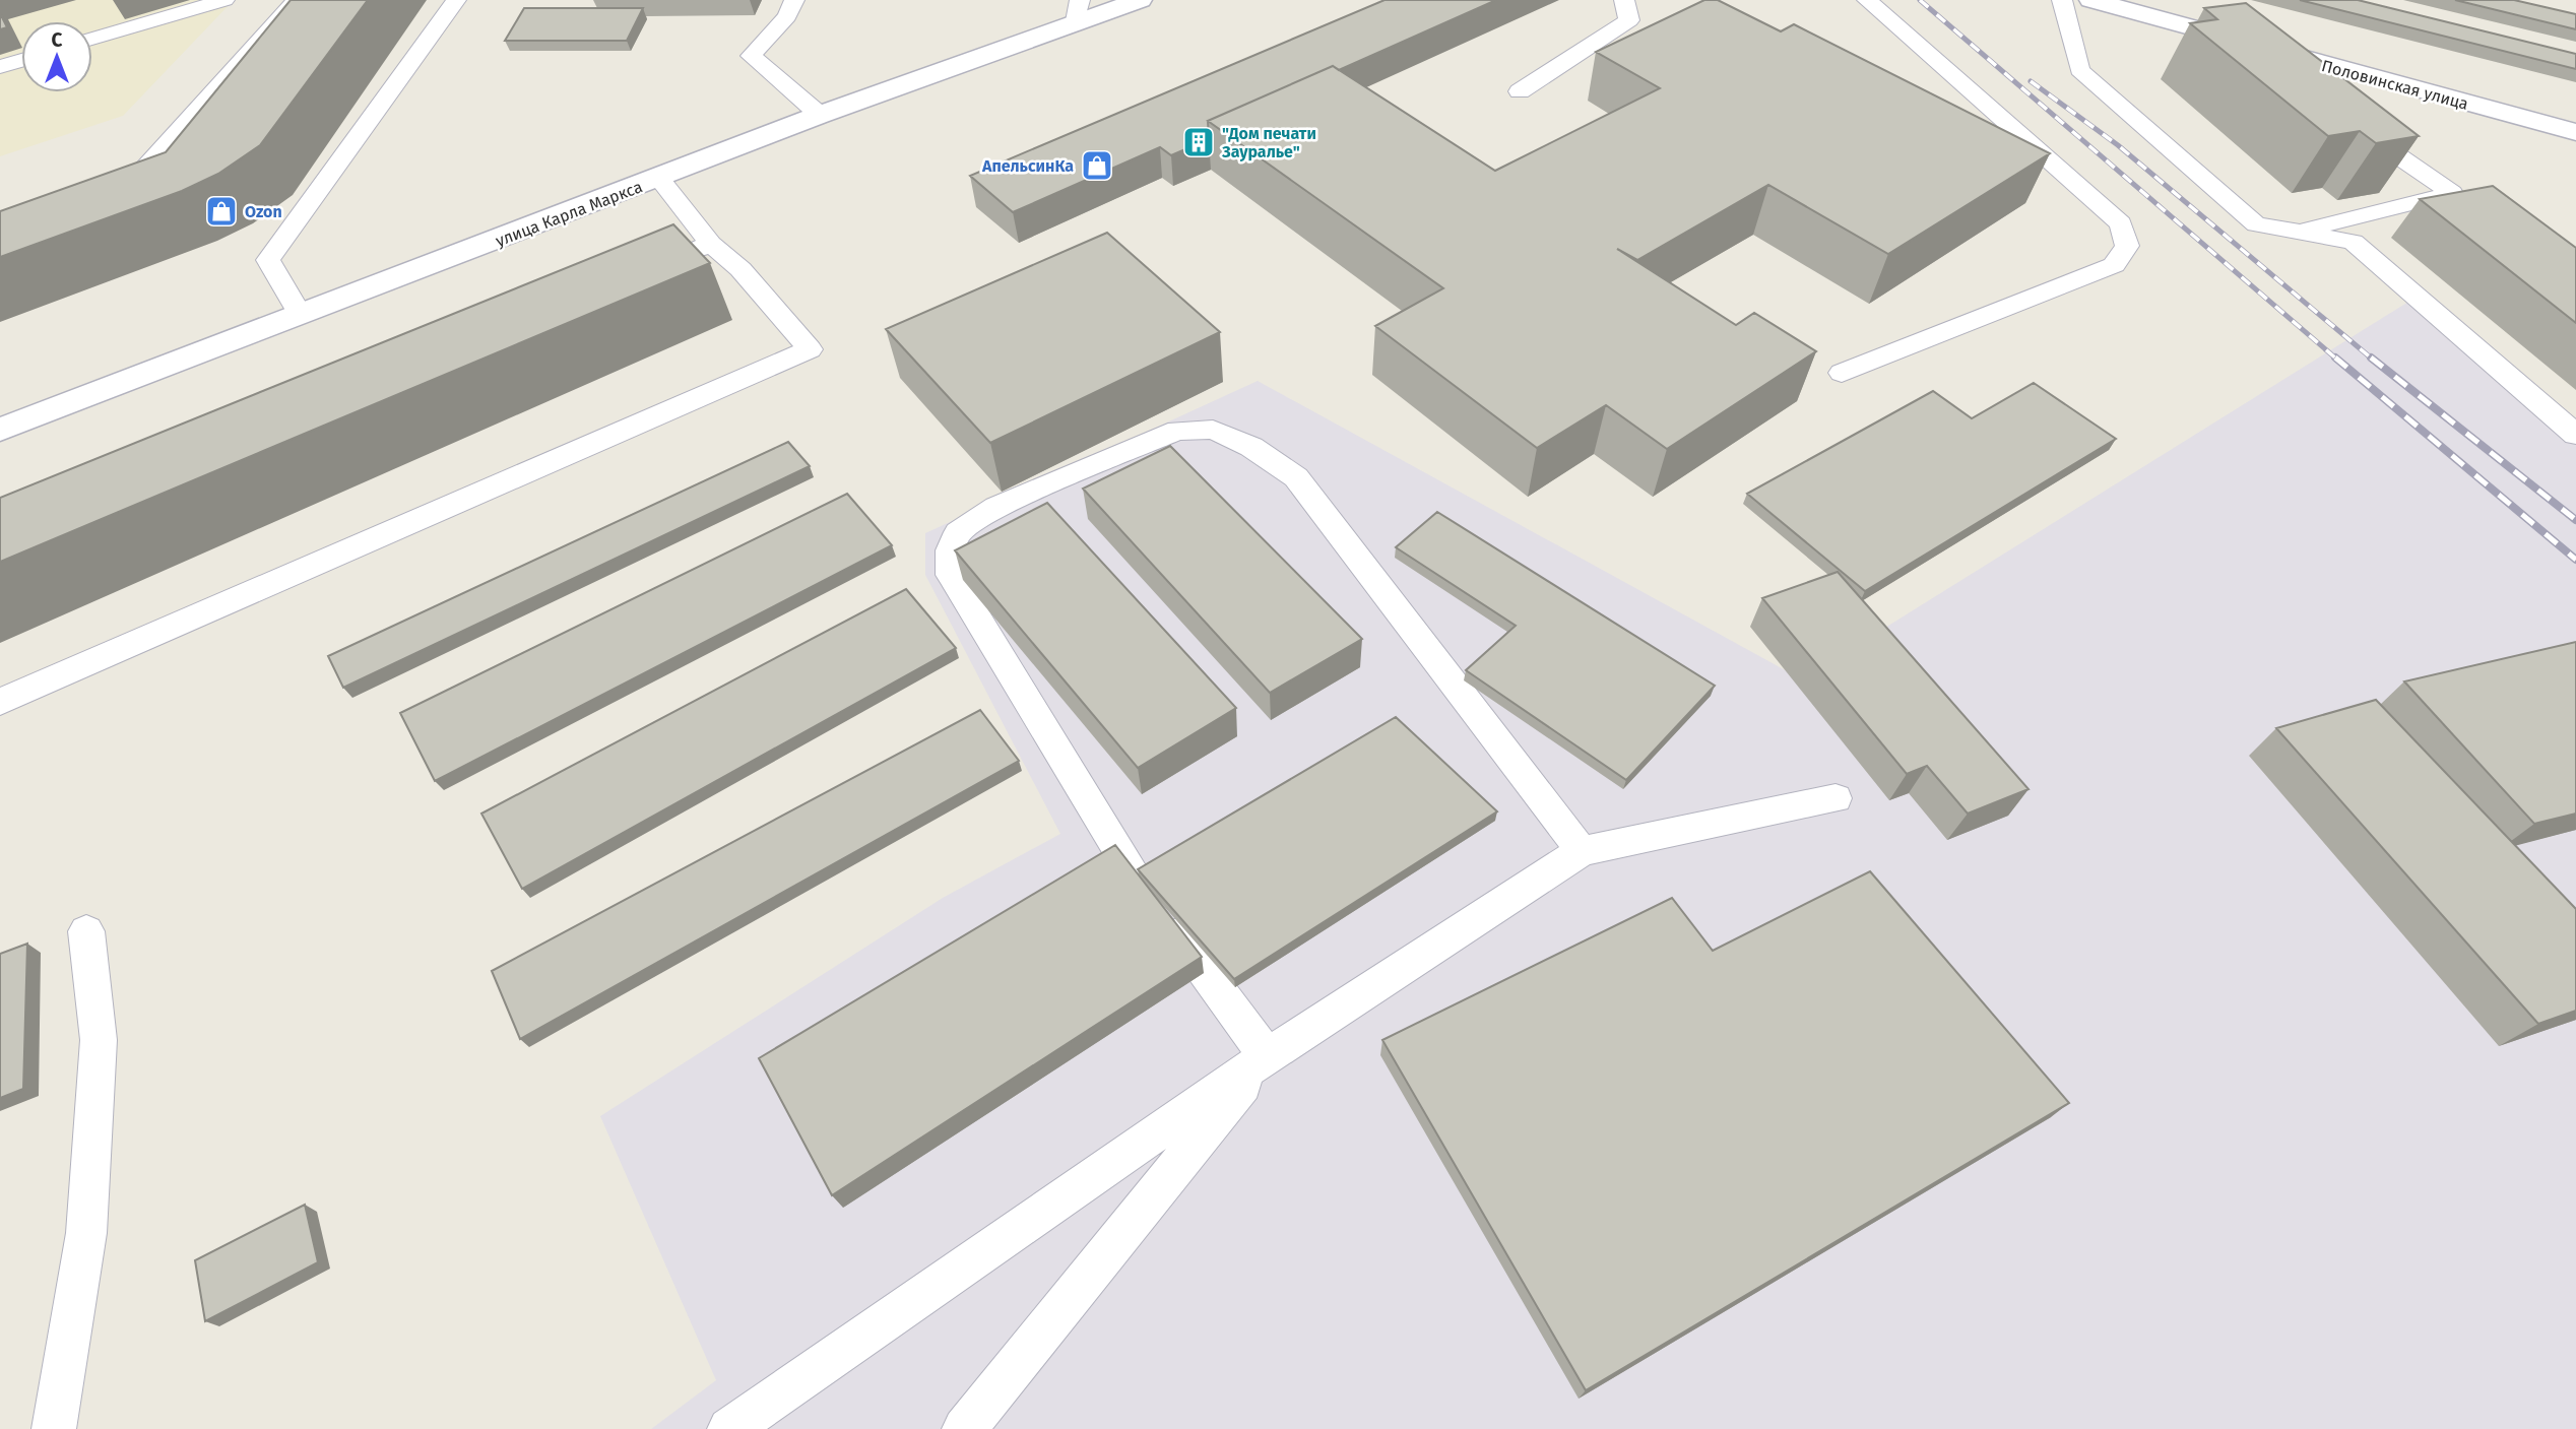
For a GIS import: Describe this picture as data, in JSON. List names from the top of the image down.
{
  "streets": {
    "main road": ["Половинская улица", "улица Карла Маркса"]
  },
  "places": {
    "building": ["\"Дом печати Зауралье\""],
    "shop": ["АпельсинКа", "Ozon"]
  },
  "north": "top"
}
